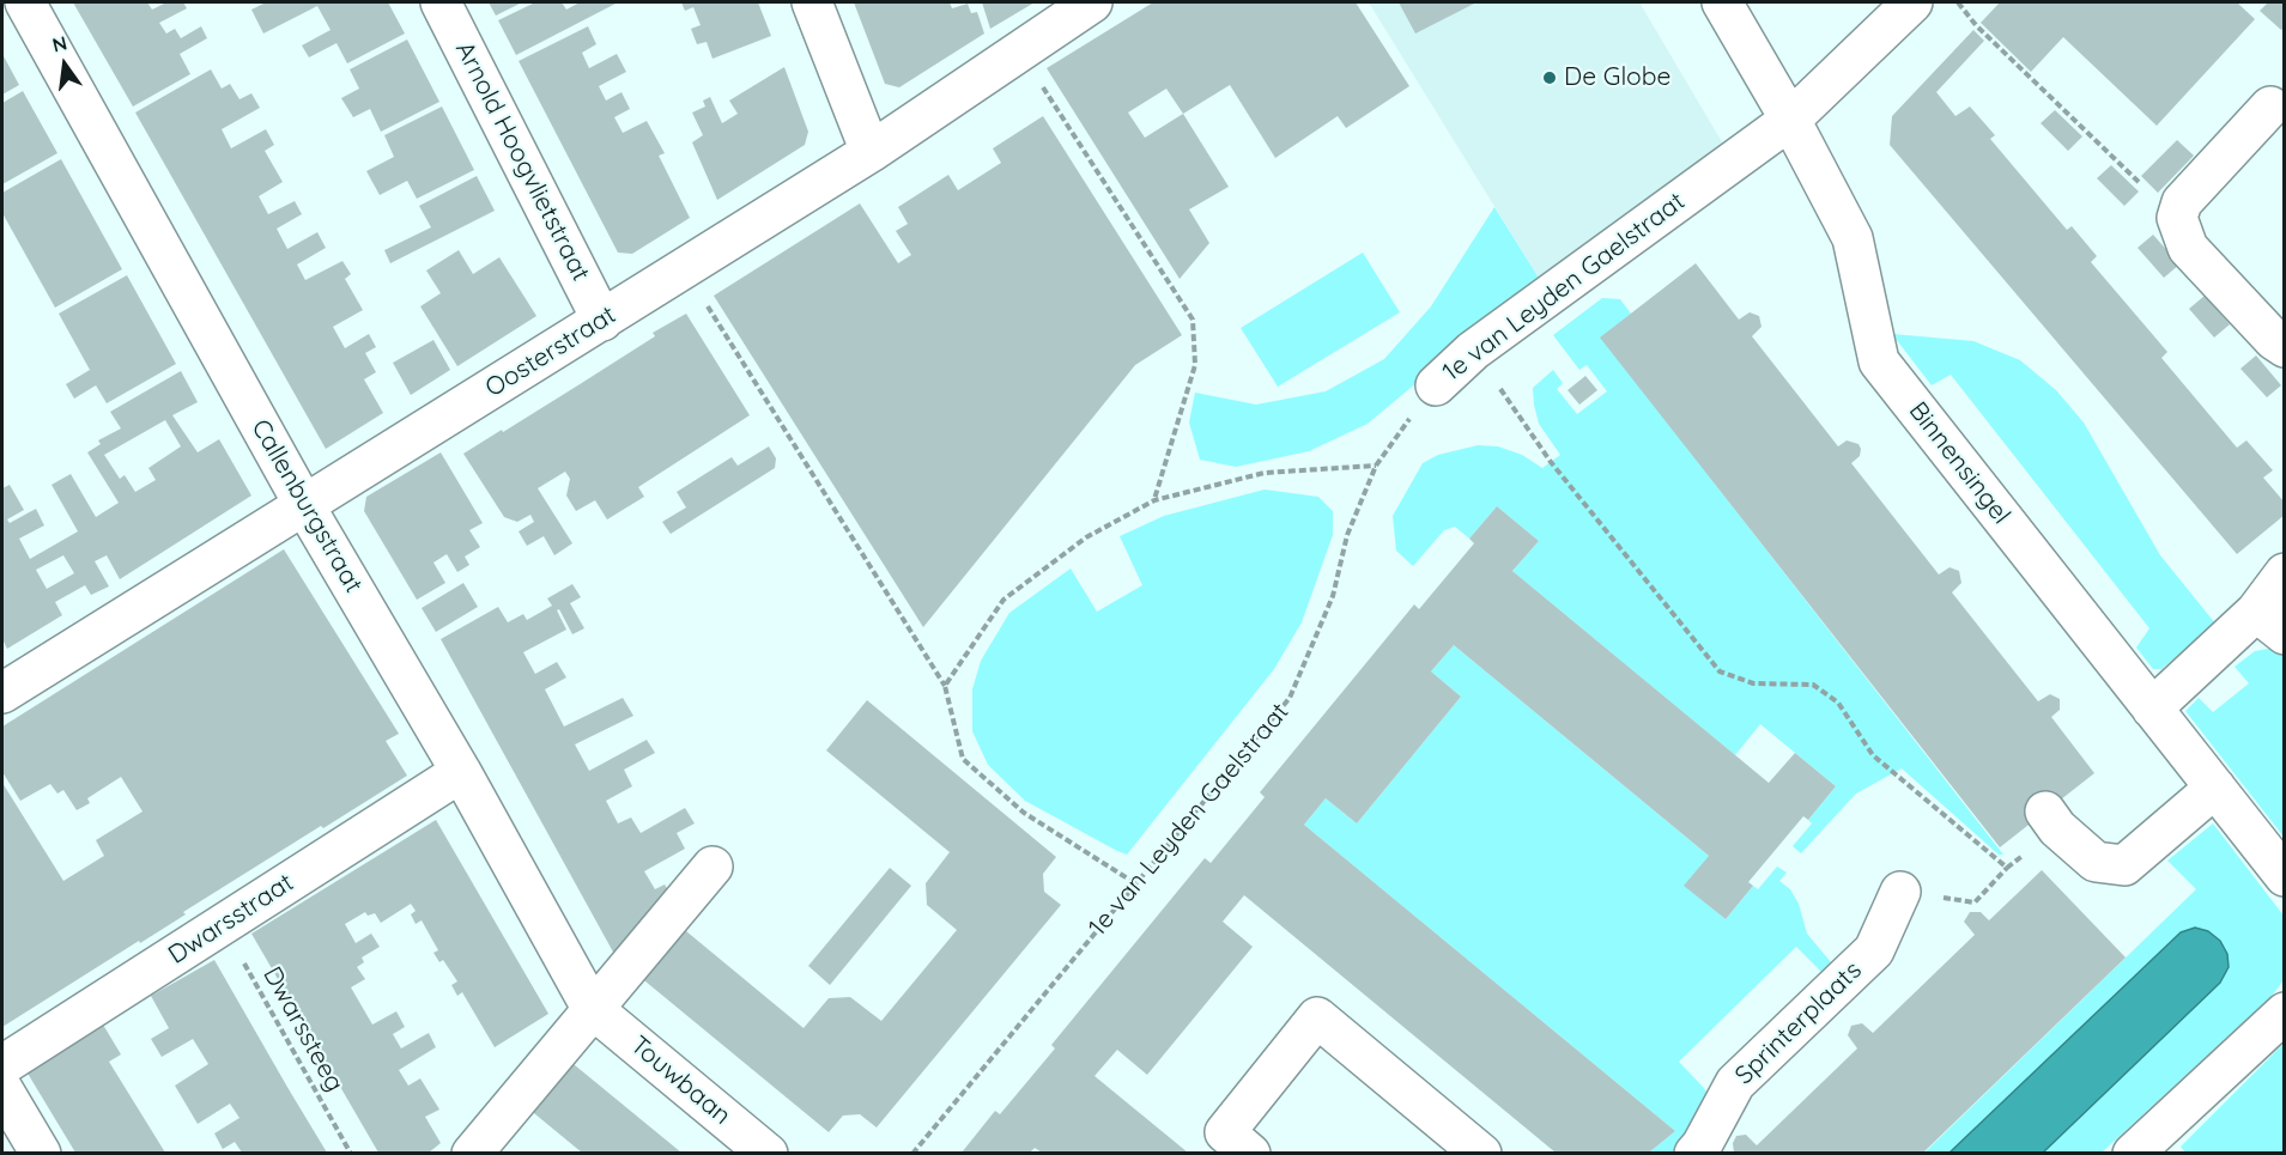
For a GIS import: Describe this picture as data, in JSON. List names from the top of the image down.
{
  "streets": {
    "street": [
      "Arnold Hoogvlietstraat",
      "1e van Leyden Gaelstraat",
      "Oosterstraat",
      "Binnensingel",
      "Callenburgstraat",
      "Dwarsstraat",
      "Sprinterplaats",
      "Touwbaan"
    ],
    "path": ["Dwarssteeg"]
  },
  "crossings": [
    ["Arnold Hoogvlietstraat", "Oosterstraat"],
    ["1e van Leyden Gaelstraat", "Binnensingel"],
    ["Oosterstraat", "Callenburgstraat"],
    ["Callenburgstraat", "Dwarsstraat"],
    ["Callenburgstraat", "Touwbaan"],
    ["Dwarsstraat", "Dwarssteeg"]
  ],
  "places": ["De Globe"],
  "north": "top"
}
